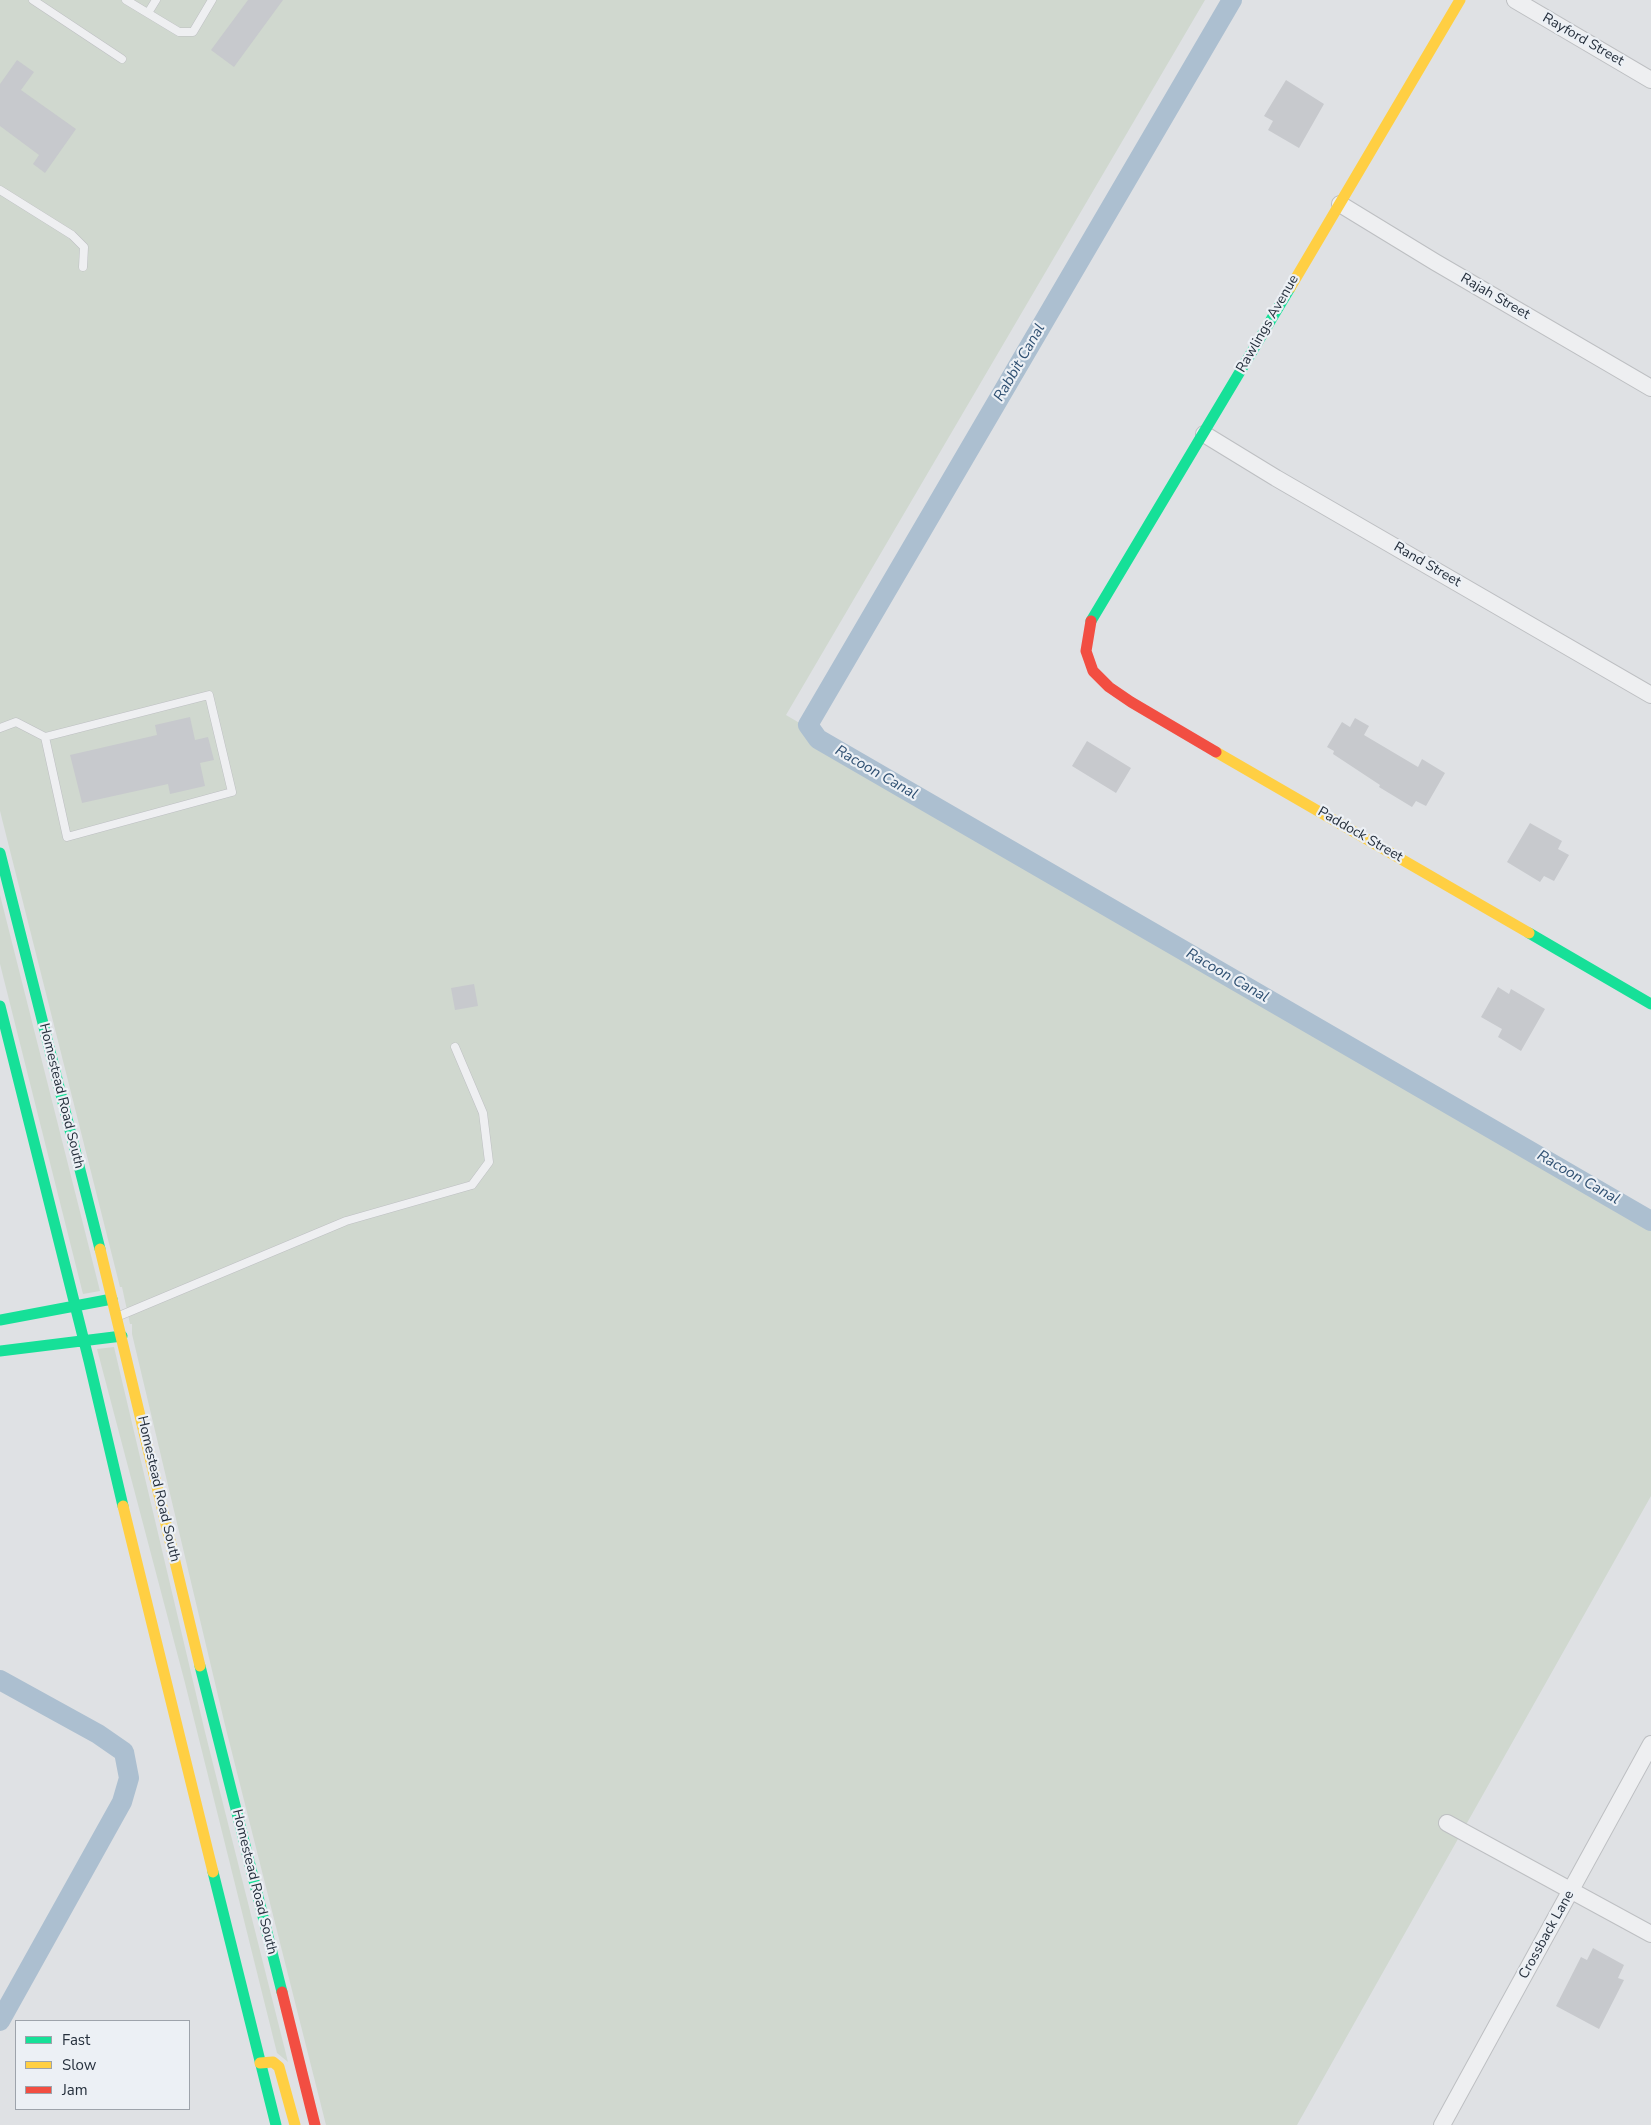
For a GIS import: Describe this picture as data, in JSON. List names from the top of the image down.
{
  "streets": {
    "main road": ["Rawlings Avenue", "Paddock Street", "Homestead Road South"],
    "street": [
      "Rayford Street",
      "Rajah Street",
      "Rand Street",
      "Crossback Lane"
    ]
  },
  "crossings": [
    ["Rajah Street", "Rawlings Avenue"],
    ["Rawlings Avenue", "Rand Street"],
    ["Rawlings Avenue", "Paddock Street"]
  ],
  "water": ["Rabbit Canal", "Racoon Canal"],
  "legend": ["Fast", "Slow", "Jam"]
}
